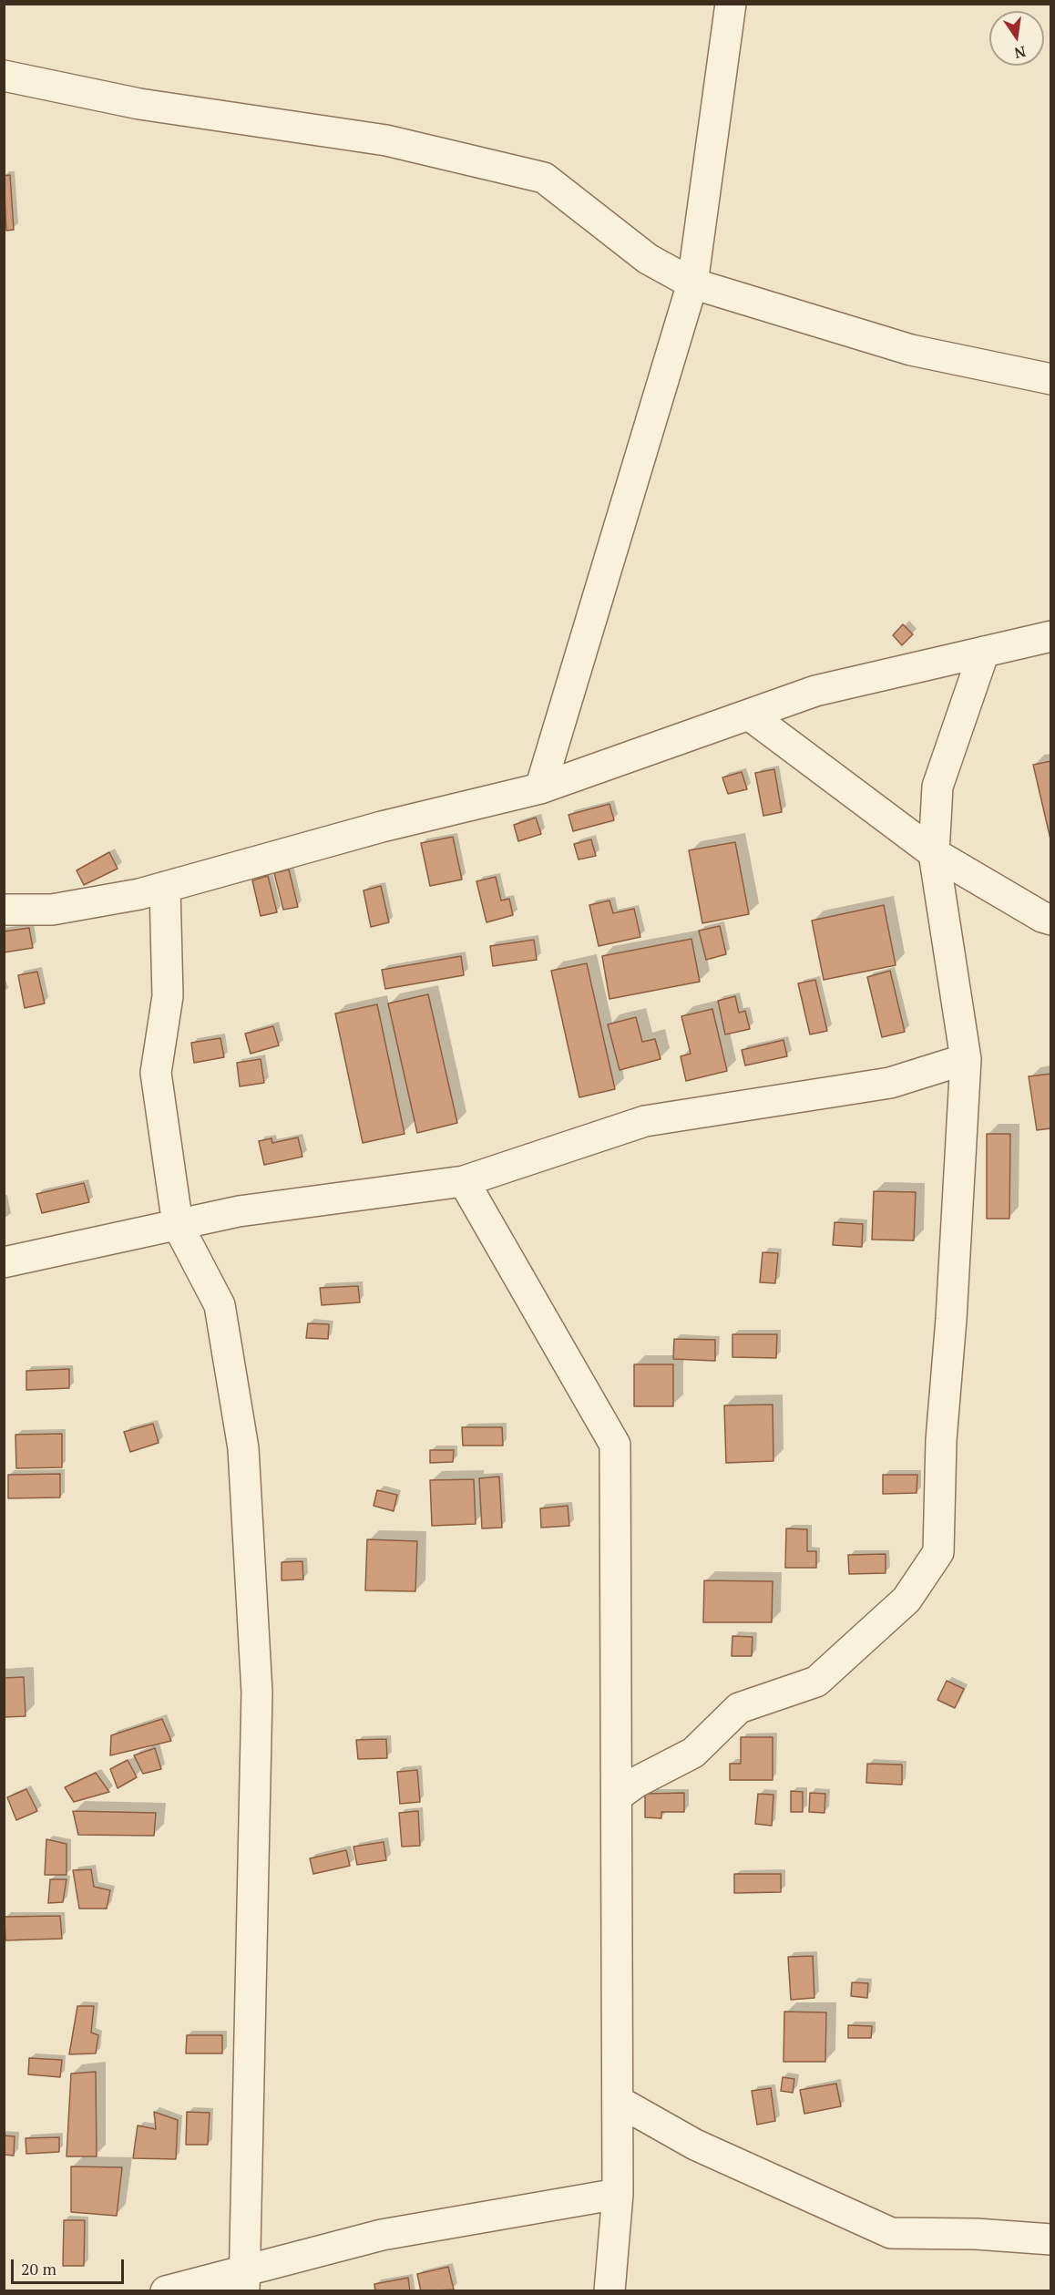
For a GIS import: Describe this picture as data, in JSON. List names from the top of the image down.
{
  "scale_bar": "20 m",
  "north": "bottom"
}
